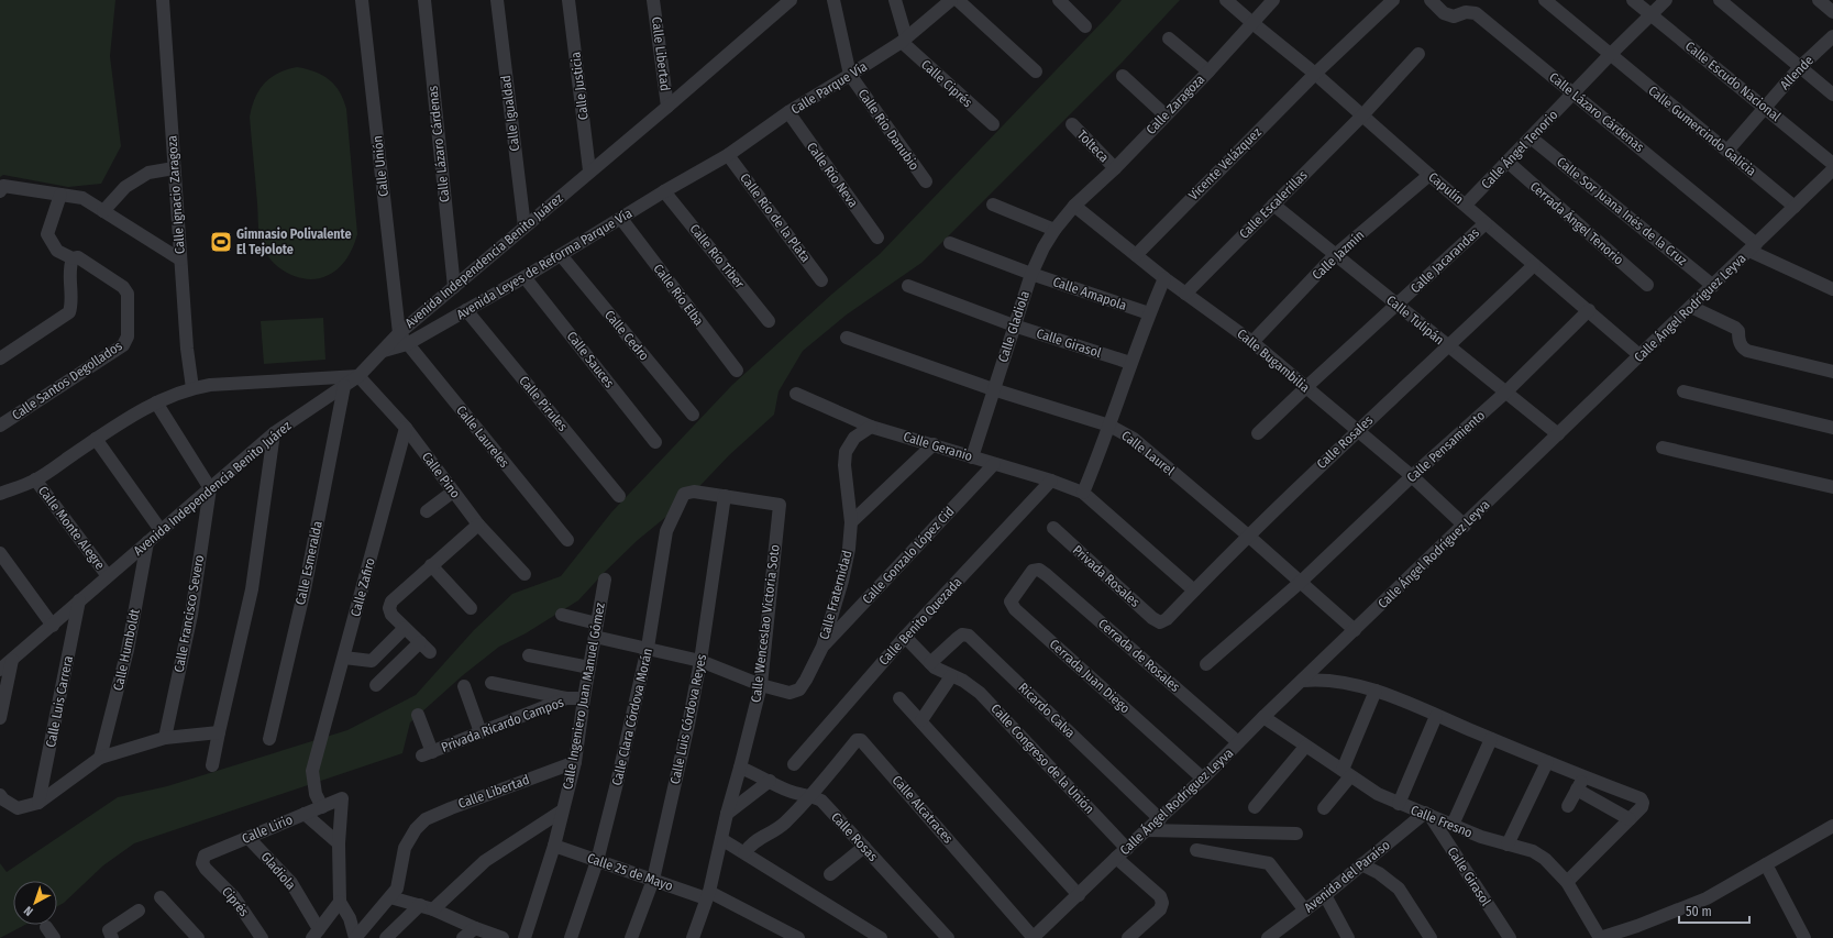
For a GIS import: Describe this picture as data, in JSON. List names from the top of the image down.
{
  "streets": {
    "street": [
      "Calle Libertad",
      "Allende",
      "Calle Escudo Nacional",
      "Calle Ciprés",
      "Calle Justicia",
      "Calle Parque Vía",
      "Calle Zaragoza",
      "Calle Lázaro Cárdenas",
      "Calle Igualdad",
      "Calle Río Danubio",
      "Calle Gumercindo Galicia",
      "Tolteca",
      "Calle Ángel Tenorio",
      "Vicente Velázquez",
      "Calle Unión",
      "Calle Río Neva",
      "Capulín",
      "Calle Ignacio Zaragoza",
      "Calle Escalerillas",
      "Calle Sor Juana Inés de la Cruz",
      "Calle Río de la Plata",
      "Cerrada Ángel Tenorio",
      "Calle Jazmín",
      "Calle Río Tiber",
      "Avenida Independencia Benito Juárez",
      "Calle Jacarandas",
      "Avenida Leyes de Reforma Parque Vía",
      "Calle Amapola",
      "Calle Río Elba",
      "Calle Ángel Rodríguez Leyva",
      "Calle Tulipán",
      "Calle Gladiola",
      "Calle Cedro",
      "Calle Girasol",
      "Calle Sauces",
      "Calle Bugambilia",
      "Calle Santos Degollados",
      "Calle Pirules",
      "Calle Laureles",
      "Calle Rosales",
      "Calle Geranio",
      "Calle Pensamiento",
      "Calle Laurel",
      "Calle Pino",
      "Calle Monte Alegre",
      "Calle Gonzalo López Cid",
      "Calle Esmeralda",
      "Privada Rosales",
      "Calle Zafiro",
      "Calle Fraternidad",
      "Calle Francisco Severo",
      "Calle Benito Quezada",
      "Calle Wenceslao Victoria Soto",
      "Calle Humboldt",
      "Cerrada de Rosales",
      "Cerrada Juan Diego",
      "Calle Ingeniero Juan Manuel Gómez",
      "Calle Luis Carrera",
      "Ricardo Calva",
      "Calle Clara Córdova Morán",
      "Calle Luis Córdova Reyes",
      "Privada Ricardo Campos",
      "Calle Congreso de la Unión",
      "Calle Alcatraces",
      "Calle Fresno",
      "Calle Lirio",
      "Calle Rosas",
      "Gladiola",
      "Calle 25 de Mayo",
      "Avenida del Paraíso",
      "Ciprés"
    ]
  },
  "crossings": [
    ["Calle Libertad", "Avenida Independencia Benito Juárez"],
    ["Calle Libertad", "Calle Ingeniero Juan Manuel Gómez"],
    ["Allende", "Calle Escudo Nacional"],
    ["Allende", "Calle Gumercindo Galicia"],
    ["Calle Escudo Nacional", "Calle Ángel Tenorio"],
    ["Calle Ciprés", "Calle Parque Vía"],
    ["Calle Justicia", "Avenida Independencia Benito Juárez"],
    ["Calle Parque Vía", "Calle Río Danubio"],
    ["Calle Parque Vía", "Calle Río Neva"],
    ["Calle Parque Vía", "Calle Río de la Plata"],
    ["Calle Parque Vía", "Avenida Leyes de Reforma Parque Vía"],
    ["Calle Zaragoza", "Tolteca"],
    ["Calle Zaragoza", "Capulín"],
    ["Calle Zaragoza", "Calle Gladiola"],
    ["Calle Zaragoza", "Calle Bugambilia"],
    ["Calle Lázaro Cárdenas", "Calle Ángel Tenorio"],
    ["Calle Lázaro Cárdenas", "Avenida Independencia Benito Juárez"],
    ["Calle Lázaro Cárdenas", "Calle Ángel Rodríguez Leyva"],
    ["Calle Igualdad", "Avenida Independencia Benito Juárez"],
    ["Calle Gumercindo Galicia", "Calle Ángel Tenorio"],
    ["Calle Gumercindo Galicia", "Calle Ángel Rodríguez Leyva"],
    ["Calle Ángel Tenorio", "Capulín"],
    ["Calle Ángel Tenorio", "Calle Sor Juana Inés de la Cruz"],
    ["Calle Ángel Tenorio", "Cerrada Ángel Tenorio"],
    ["Vicente Velázquez", "Capulín"],
    ["Vicente Velázquez", "Calle Bugambilia"],
    ["Calle Unión", "Avenida Independencia Benito Juárez"],
    ["Calle Unión", "Calle Laureles"],
    ["Capulín", "Calle Escalerillas"],
    ["Capulín", "Calle Jazmín"],
    ["Capulín", "Calle Jacarandas"],
    ["Capulín", "Calle Ángel Rodríguez Leyva"],
    ["Capulín", "Calle Rosales"],
    ["Capulín", "Calle Pensamiento"],
    ["Calle Escalerillas", "Calle Tulipán"],
    ["Calle Escalerillas", "Calle Bugambilia"],
    ["Calle Sor Juana Inés de la Cruz", "Calle Ángel Rodríguez Leyva"],
    ["Calle Jazmín", "Calle Tulipán"],
    ["Calle Jazmín", "Calle Bugambilia"],
    ["Calle Río Tiber", "Avenida Leyes de Reforma Parque Vía"],
    ["Avenida Independencia Benito Juárez", "Avenida Leyes de Reforma Parque Vía"],
    ["Avenida Independencia Benito Juárez", "Calle Laureles"],
    ["Avenida Independencia Benito Juárez", "Calle Pino"],
    ["Avenida Independencia Benito Juárez", "Calle Monte Alegre"],
    ["Avenida Independencia Benito Juárez", "Calle Esmeralda"],
    ["Avenida Independencia Benito Juárez", "Calle Francisco Severo"],
    ["Avenida Independencia Benito Juárez", "Calle Humboldt"],
    ["Avenida Independencia Benito Juárez", "Calle Luis Carrera"],
    ["Calle Jacarandas", "Calle Tulipán"],
    ["Calle Jacarandas", "Calle Bugambilia"],
    ["Avenida Leyes de Reforma Parque Vía", "Calle Río Elba"],
    ["Avenida Leyes de Reforma Parque Vía", "Calle Cedro"],
    ["Avenida Leyes de Reforma Parque Vía", "Calle Sauces"],
    ["Avenida Leyes de Reforma Parque Vía", "Calle Pirules"],
    ["Avenida Leyes de Reforma Parque Vía", "Calle Laureles"],
    ["Calle Amapola", "Calle Gladiola"],
    ["Calle Ángel Rodríguez Leyva", "Calle Tulipán"],
    ["Calle Ángel Rodríguez Leyva", "Calle Bugambilia"],
    ["Calle Ángel Rodríguez Leyva", "Calle Laurel"],
    ["Calle Ángel Rodríguez Leyva", "Cerrada de Rosales"],
    ["Calle Ángel Rodríguez Leyva", "Cerrada Juan Diego"],
    ["Calle Ángel Rodríguez Leyva", "Ricardo Calva"],
    ["Calle Ángel Rodríguez Leyva", "Calle Congreso de la Unión"],
    ["Calle Ángel Rodríguez Leyva", "Calle Alcatraces"],
    ["Calle Ángel Rodríguez Leyva", "Calle Fresno"],
    ["Calle Tulipán", "Calle Rosales"],
    ["Calle Tulipán", "Calle Pensamiento"],
    ["Calle Gladiola", "Calle Girasol"],
    ["Calle Gladiola", "Calle Bugambilia"],
    ["Calle Gladiola", "Calle Geranio"],
    ["Calle Gladiola", "Calle Laurel"],
    ["Calle Girasol", "Calle Fresno"],
    ["Calle Girasol", "Avenida del Paraíso"],
    ["Calle Bugambilia", "Calle Rosales"],
    ["Calle Bugambilia", "Calle Pensamiento"],
    ["Calle Rosales", "Calle Laurel"],
    ["Calle Rosales", "Privada Rosales"],
    ["Calle Geranio", "Calle Gonzalo López Cid"],
    ["Calle Geranio", "Calle Fraternidad"],
    ["Calle Geranio", "Calle Benito Quezada"],
    ["Calle Pensamiento", "Calle Laurel"],
    ["Calle Pino", "Calle Zafiro"],
    ["Calle Gonzalo López Cid", "Calle Fraternidad"],
    ["Calle Zafiro", "Calle Lirio"],
    ["Calle Fraternidad", "Calle Wenceslao Victoria Soto"],
    ["Calle Benito Quezada", "Calle Congreso de la Unión"],
    ["Calle Wenceslao Victoria Soto", "Calle Clara Córdova Morán"],
    ["Calle Wenceslao Victoria Soto", "Calle Luis Córdova Reyes"],
    ["Calle Wenceslao Victoria Soto", "Calle Rosas"],
    ["Calle Wenceslao Victoria Soto", "Calle 25 de Mayo"],
    ["Cerrada de Rosales", "Cerrada Juan Diego"],
    ["Calle Ingeniero Juan Manuel Gómez", "Privada Ricardo Campos"],
    ["Calle Ingeniero Juan Manuel Gómez", "Calle 25 de Mayo"],
    ["Ricardo Calva", "Calle Congreso de la Unión"],
    ["Calle Clara Córdova Morán", "Calle 25 de Mayo"],
    ["Calle Luis Córdova Reyes", "Calle 25 de Mayo"],
    ["Calle Alcatraces", "Calle Rosas"],
    ["Calle Fresno", "Avenida del Paraíso"],
    ["Calle Lirio", "Gladiola"],
    ["Calle Lirio", "Ciprés"]
  ],
  "places": {
    "sports": ["Gimnasio Polivalente El Tejolote"]
  },
  "scale_bar": "50 m",
  "north": "bottom left"
}
